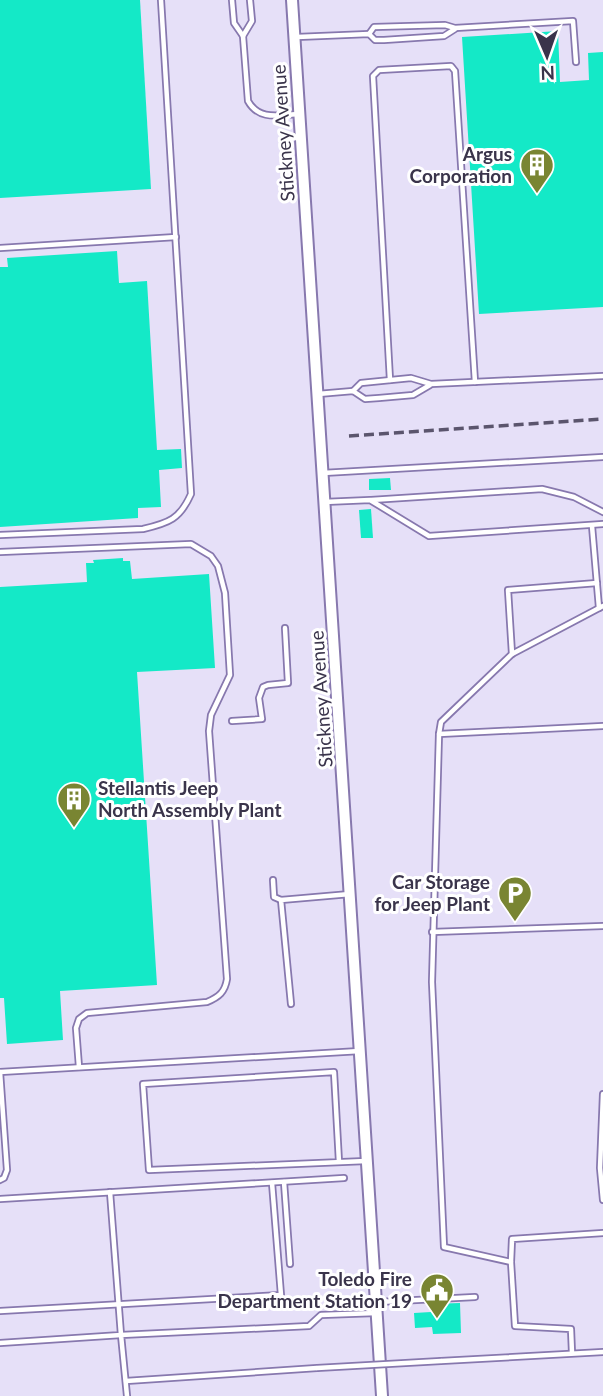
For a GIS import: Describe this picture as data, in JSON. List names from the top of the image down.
{
  "streets": {
    "street": ["Stickney Avenue"]
  },
  "places": {
    "building": ["Argus Corporation", "Stellantis Jeep North Assembly Plant"],
    "parking": ["Car Storage for Jeep Plant"],
    "public building": ["Toledo Fire Department Station 19"]
  },
  "north": "bottom"
}
